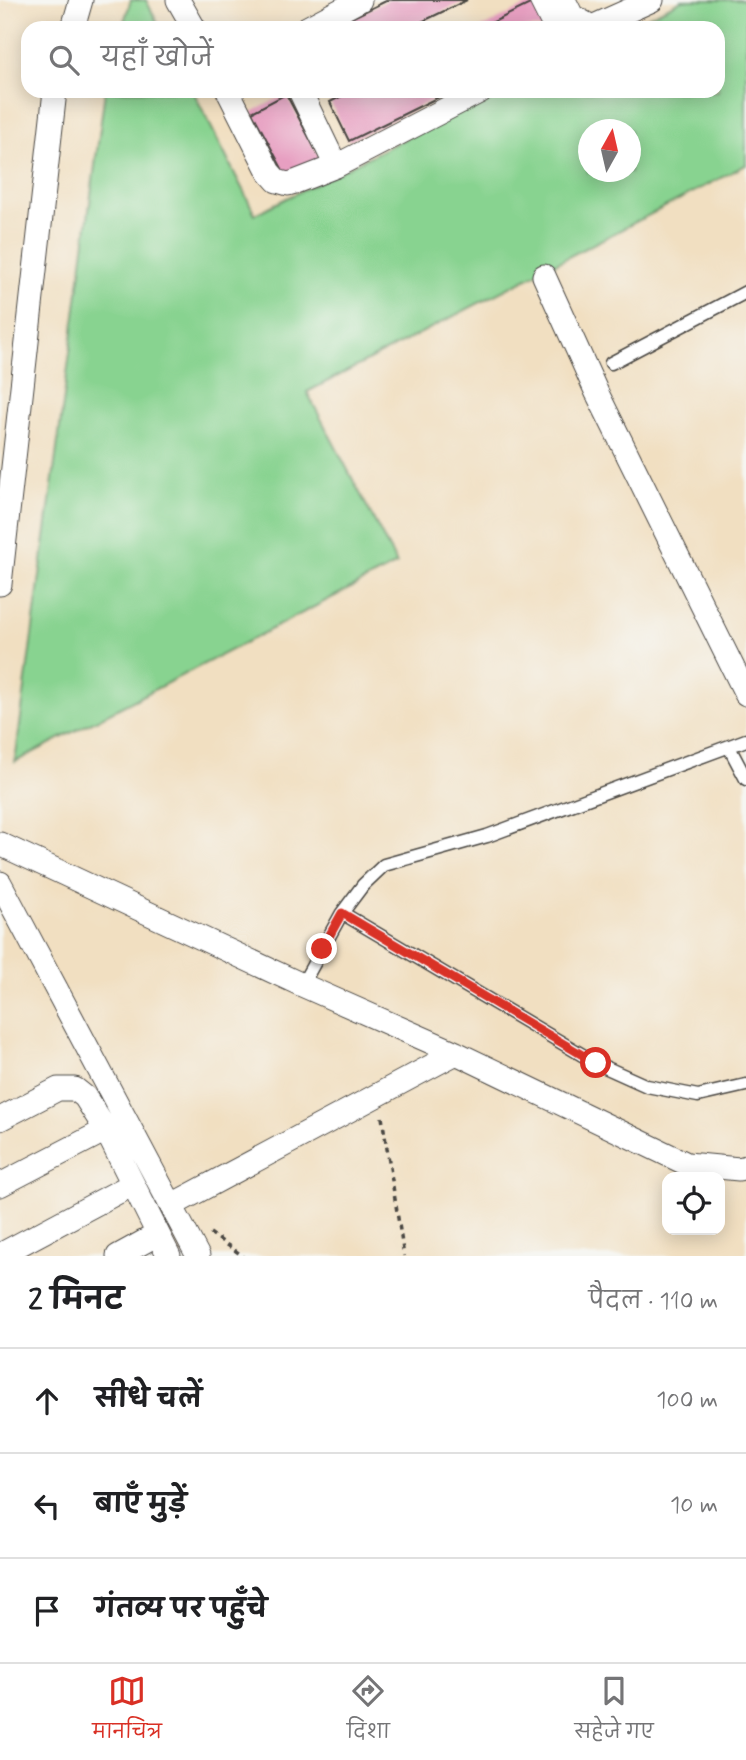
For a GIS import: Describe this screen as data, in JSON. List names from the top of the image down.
{
  "north": "top",
  "page": {
    "search": "यहाँ खोजें",
    "heading": ["2 मिनट", "पैदल · 110 m"],
    "list": [
      ["सीधे चलें", "100 m"],
      ["बाएँ मुड़ें", "10 m"],
      "गंतव्य पर पहुँचे"
    ],
    "nav": ["मानचित्र", "दिशा", "सहेजे गए"]
  }
}
